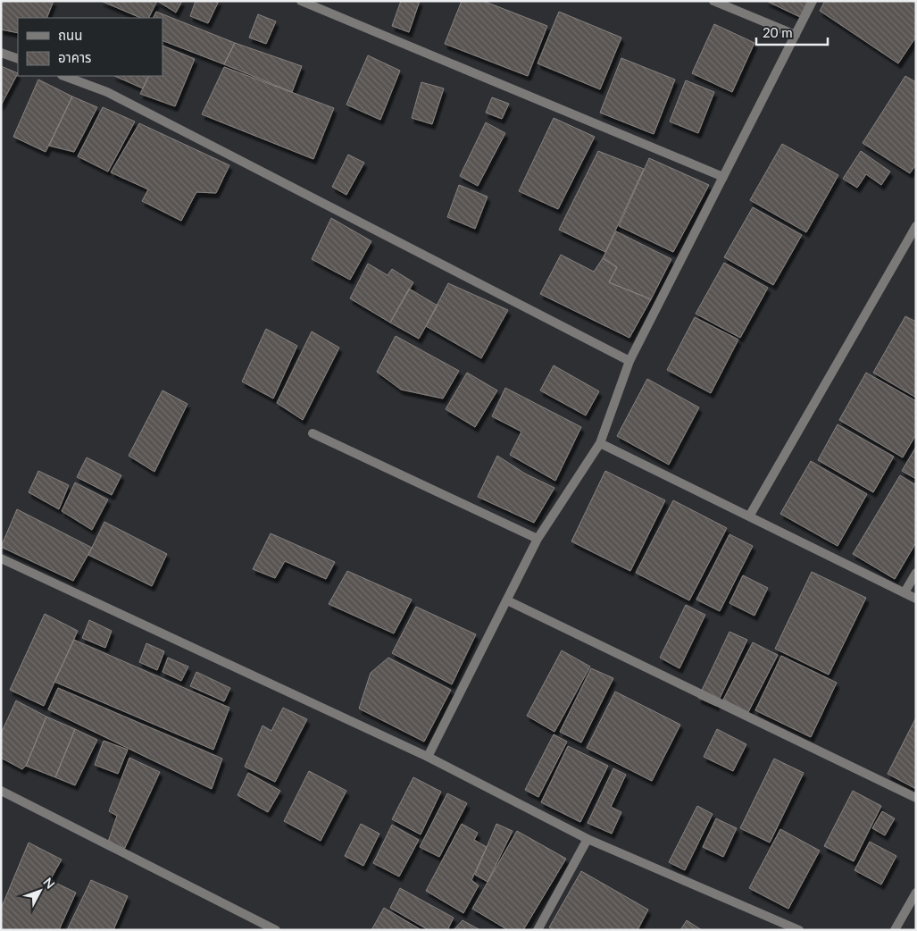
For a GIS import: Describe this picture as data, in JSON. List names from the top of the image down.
{
  "legend": ["ถนน", "อาคาร"],
  "scale_bar": "20 m",
  "north": "top right"
}
